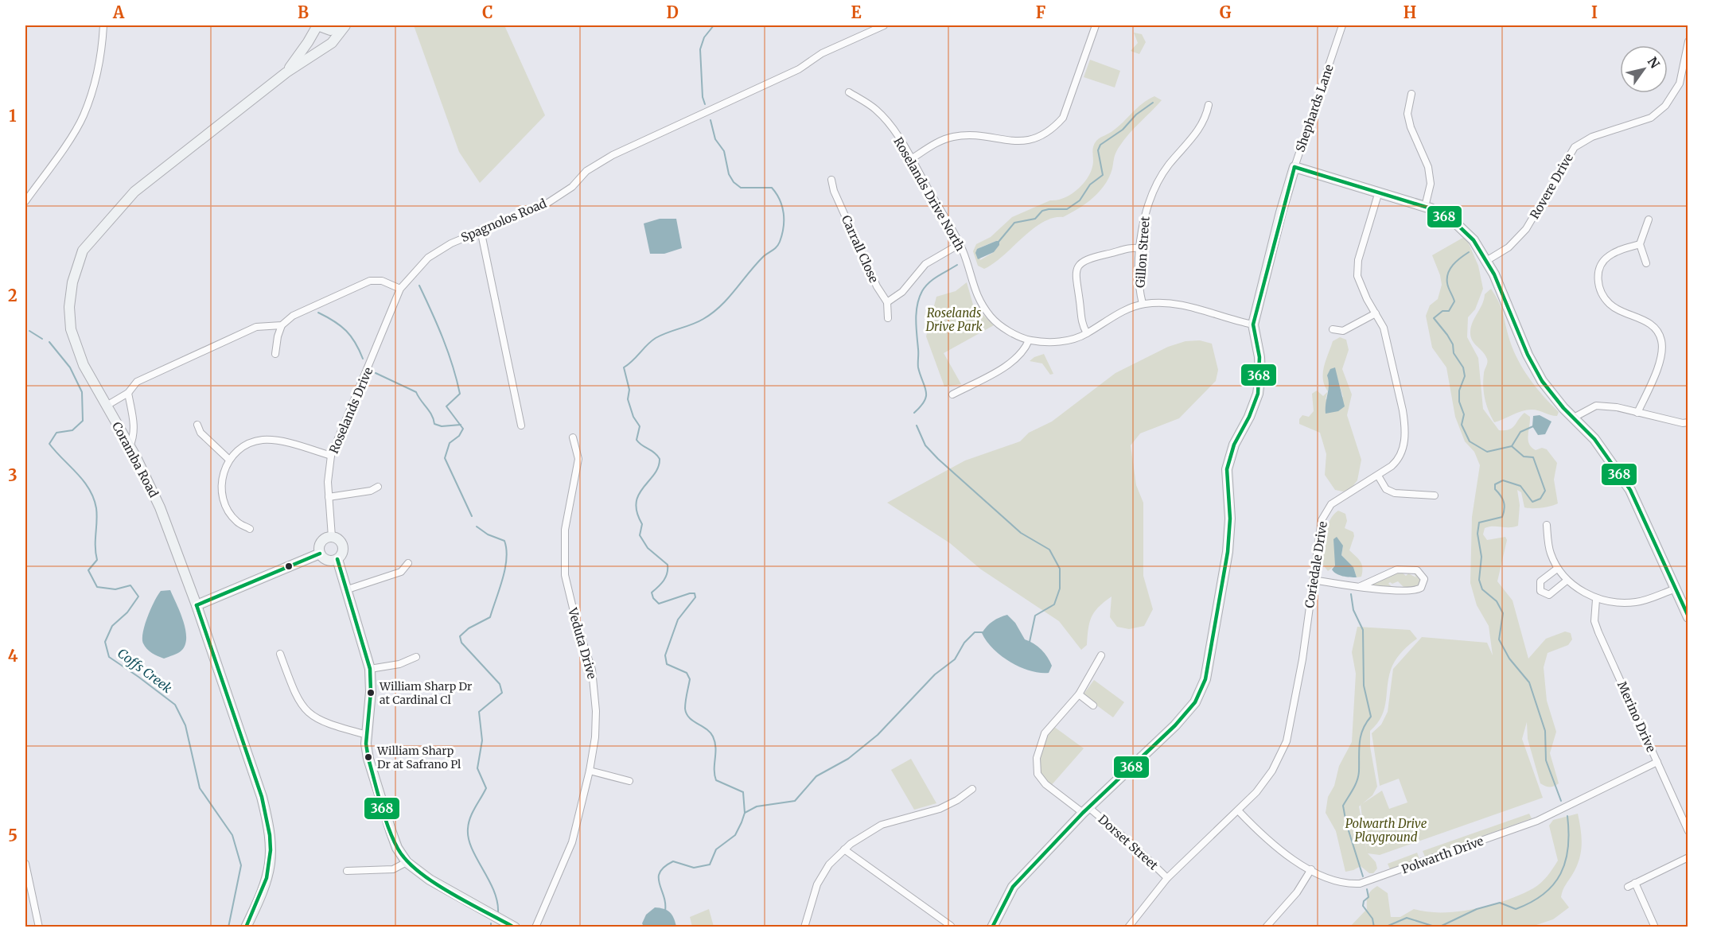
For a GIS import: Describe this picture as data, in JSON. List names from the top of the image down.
{
  "streets": {
    "street": [
      "Shephards Lane",
      "Rovere Drive",
      "Roselands Drive North",
      "Spagnolos Road",
      "Carrall Close",
      "Gillon Street",
      "Roselands Drive",
      "Coramba Road",
      "Coriedale Drive",
      "Veduta Drive",
      "Merino Drive",
      "Dorset Street",
      "Polwarth Drive"
    ]
  },
  "crossings": [
    ["Shephards Lane", "Roselands Drive North"],
    ["Shephards Lane", "Dorset Street"],
    ["Roselands Drive North", "Gillon Street"],
    ["Spagnolos Road", "Roselands Drive"],
    ["Coriedale Drive", "Dorset Street"],
    ["Coriedale Drive", "Polwarth Drive"],
    ["Merino Drive", "Polwarth Drive"]
  ],
  "water": ["Coffs Creek"],
  "parks": ["Roselands Drive Park", "Polwarth Drive Playground"],
  "places": ["William Sharp Dr at Cardinal Cl", "William Sharp Dr at Safrano Pl"],
  "lines": ["transit line 368"],
  "north": "top right",
  "grid": {
    "columns": [
      "A",
      "B",
      "C",
      "D",
      "E",
      "F",
      "G",
      "H",
      "I"
    ],
    "rows": [
      "1",
      "2",
      "3",
      "4",
      "5"
    ]
  }
}
